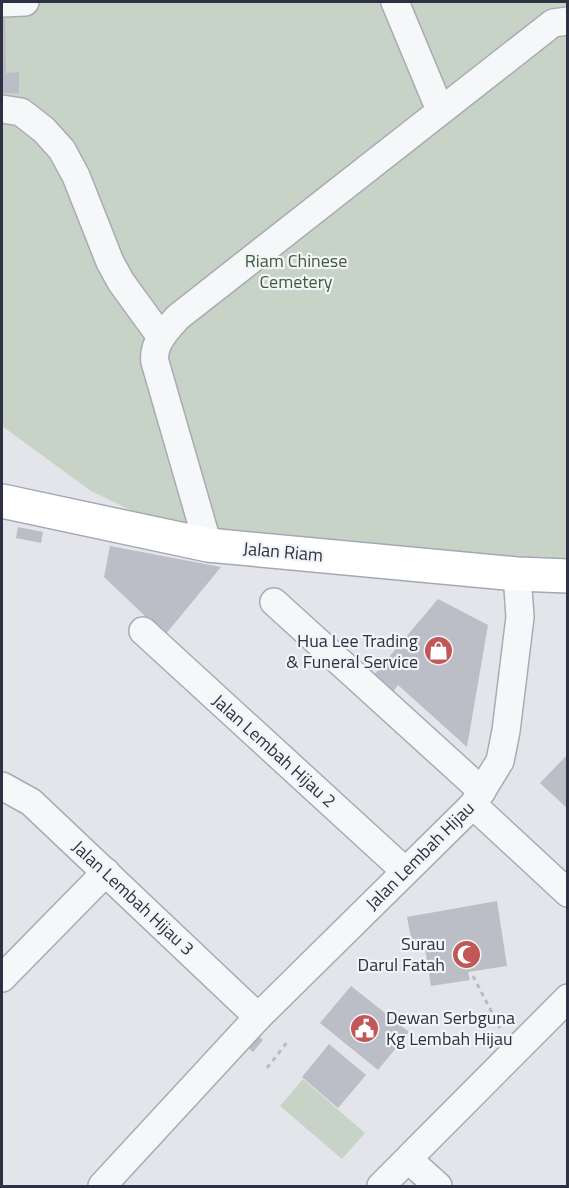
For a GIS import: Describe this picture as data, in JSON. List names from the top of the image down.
{
  "streets": {
    "main road": ["Jalan Riam"],
    "street": ["Jalan Lembah Hijau 2", "Jalan Lembah Hijau", "Jalan Lembah Hijau 3"]
  },
  "crossings": [
    ["Jalan Riam", "Jalan Lembah Hijau"],
    ["Jalan Lembah Hijau 2", "Jalan Lembah Hijau"],
    ["Jalan Lembah Hijau", "Jalan Lembah Hijau 3"]
  ],
  "parks": ["Riam Chinese Cemetery"],
  "places": {
    "shop": ["Hua Lee Trading & Funeral Service"],
    "mosque": ["Surau Darul Fatah"],
    "public building": ["Dewan Serbguna Kg Lembah Hijau"]
  }
}
